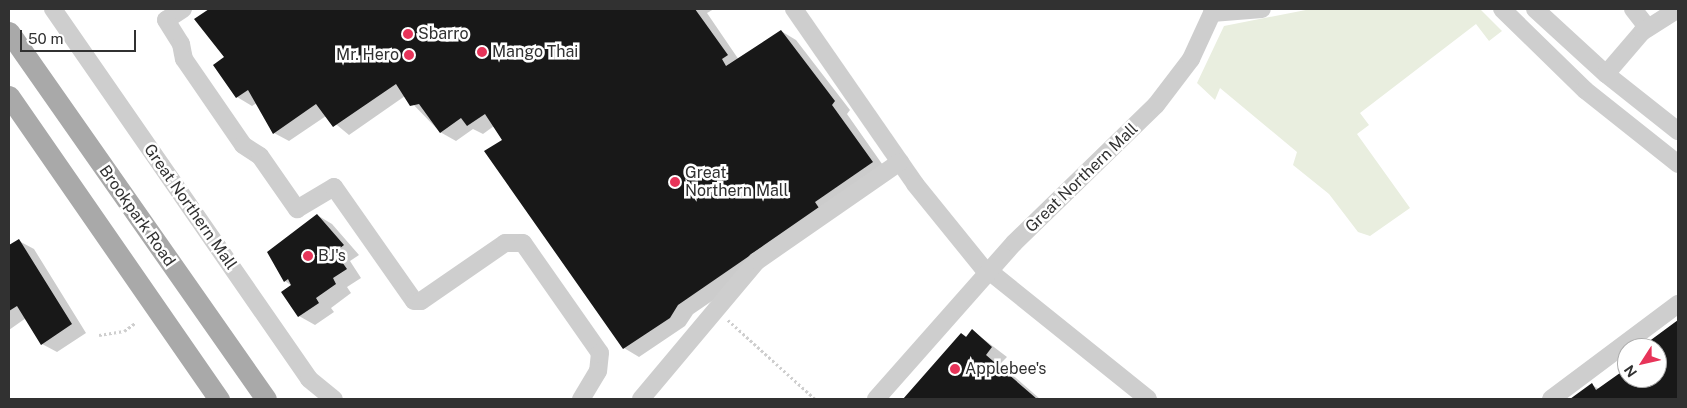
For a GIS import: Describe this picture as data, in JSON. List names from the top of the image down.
{
  "streets": {
    "main road": ["Brookpark Road"],
    "street": ["Great Northern Mall"]
  },
  "places": [
    "Sbarro",
    "Mango Thai",
    "Mr. Hero",
    "Great Northern Mall",
    "BJ's",
    "Applebee's"
  ],
  "scale_bar": "50 m",
  "north": "bottom left"
}
